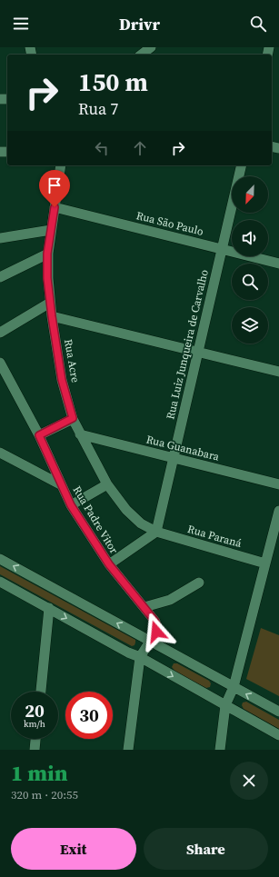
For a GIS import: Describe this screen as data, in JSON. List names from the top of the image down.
{
  "streets": {
    "street": [
      "Rua São Paulo",
      "Rua Luiz Junqueira de Carvalho",
      "Rua Acre",
      "Rua Guanabara",
      "Rua Padre Vitor",
      "Rua Paraná"
    ]
  },
  "crossings": [
    ["Rua São Paulo", "Rua Luiz Junqueira de Carvalho"],
    ["Rua São Paulo", "Rua Acre"],
    ["Rua Luiz Junqueira de Carvalho", "Rua Acre"],
    ["Rua Luiz Junqueira de Carvalho", "Rua Guanabara"],
    ["Rua Luiz Junqueira de Carvalho", "Rua Paraná"],
    ["Rua Acre", "Rua Guanabara"],
    ["Rua Acre", "Rua Paraná"]
  ],
  "north": "bottom left",
  "page": {
    "header": "Drivr",
    "turn": ["150 m", "Rua 7"],
    "speed": "20 km/h",
    "limit": "30",
    "heading": ["1 min", "320 m · 20:55"],
    "buttons": ["Exit", "Share"]
  }
}
